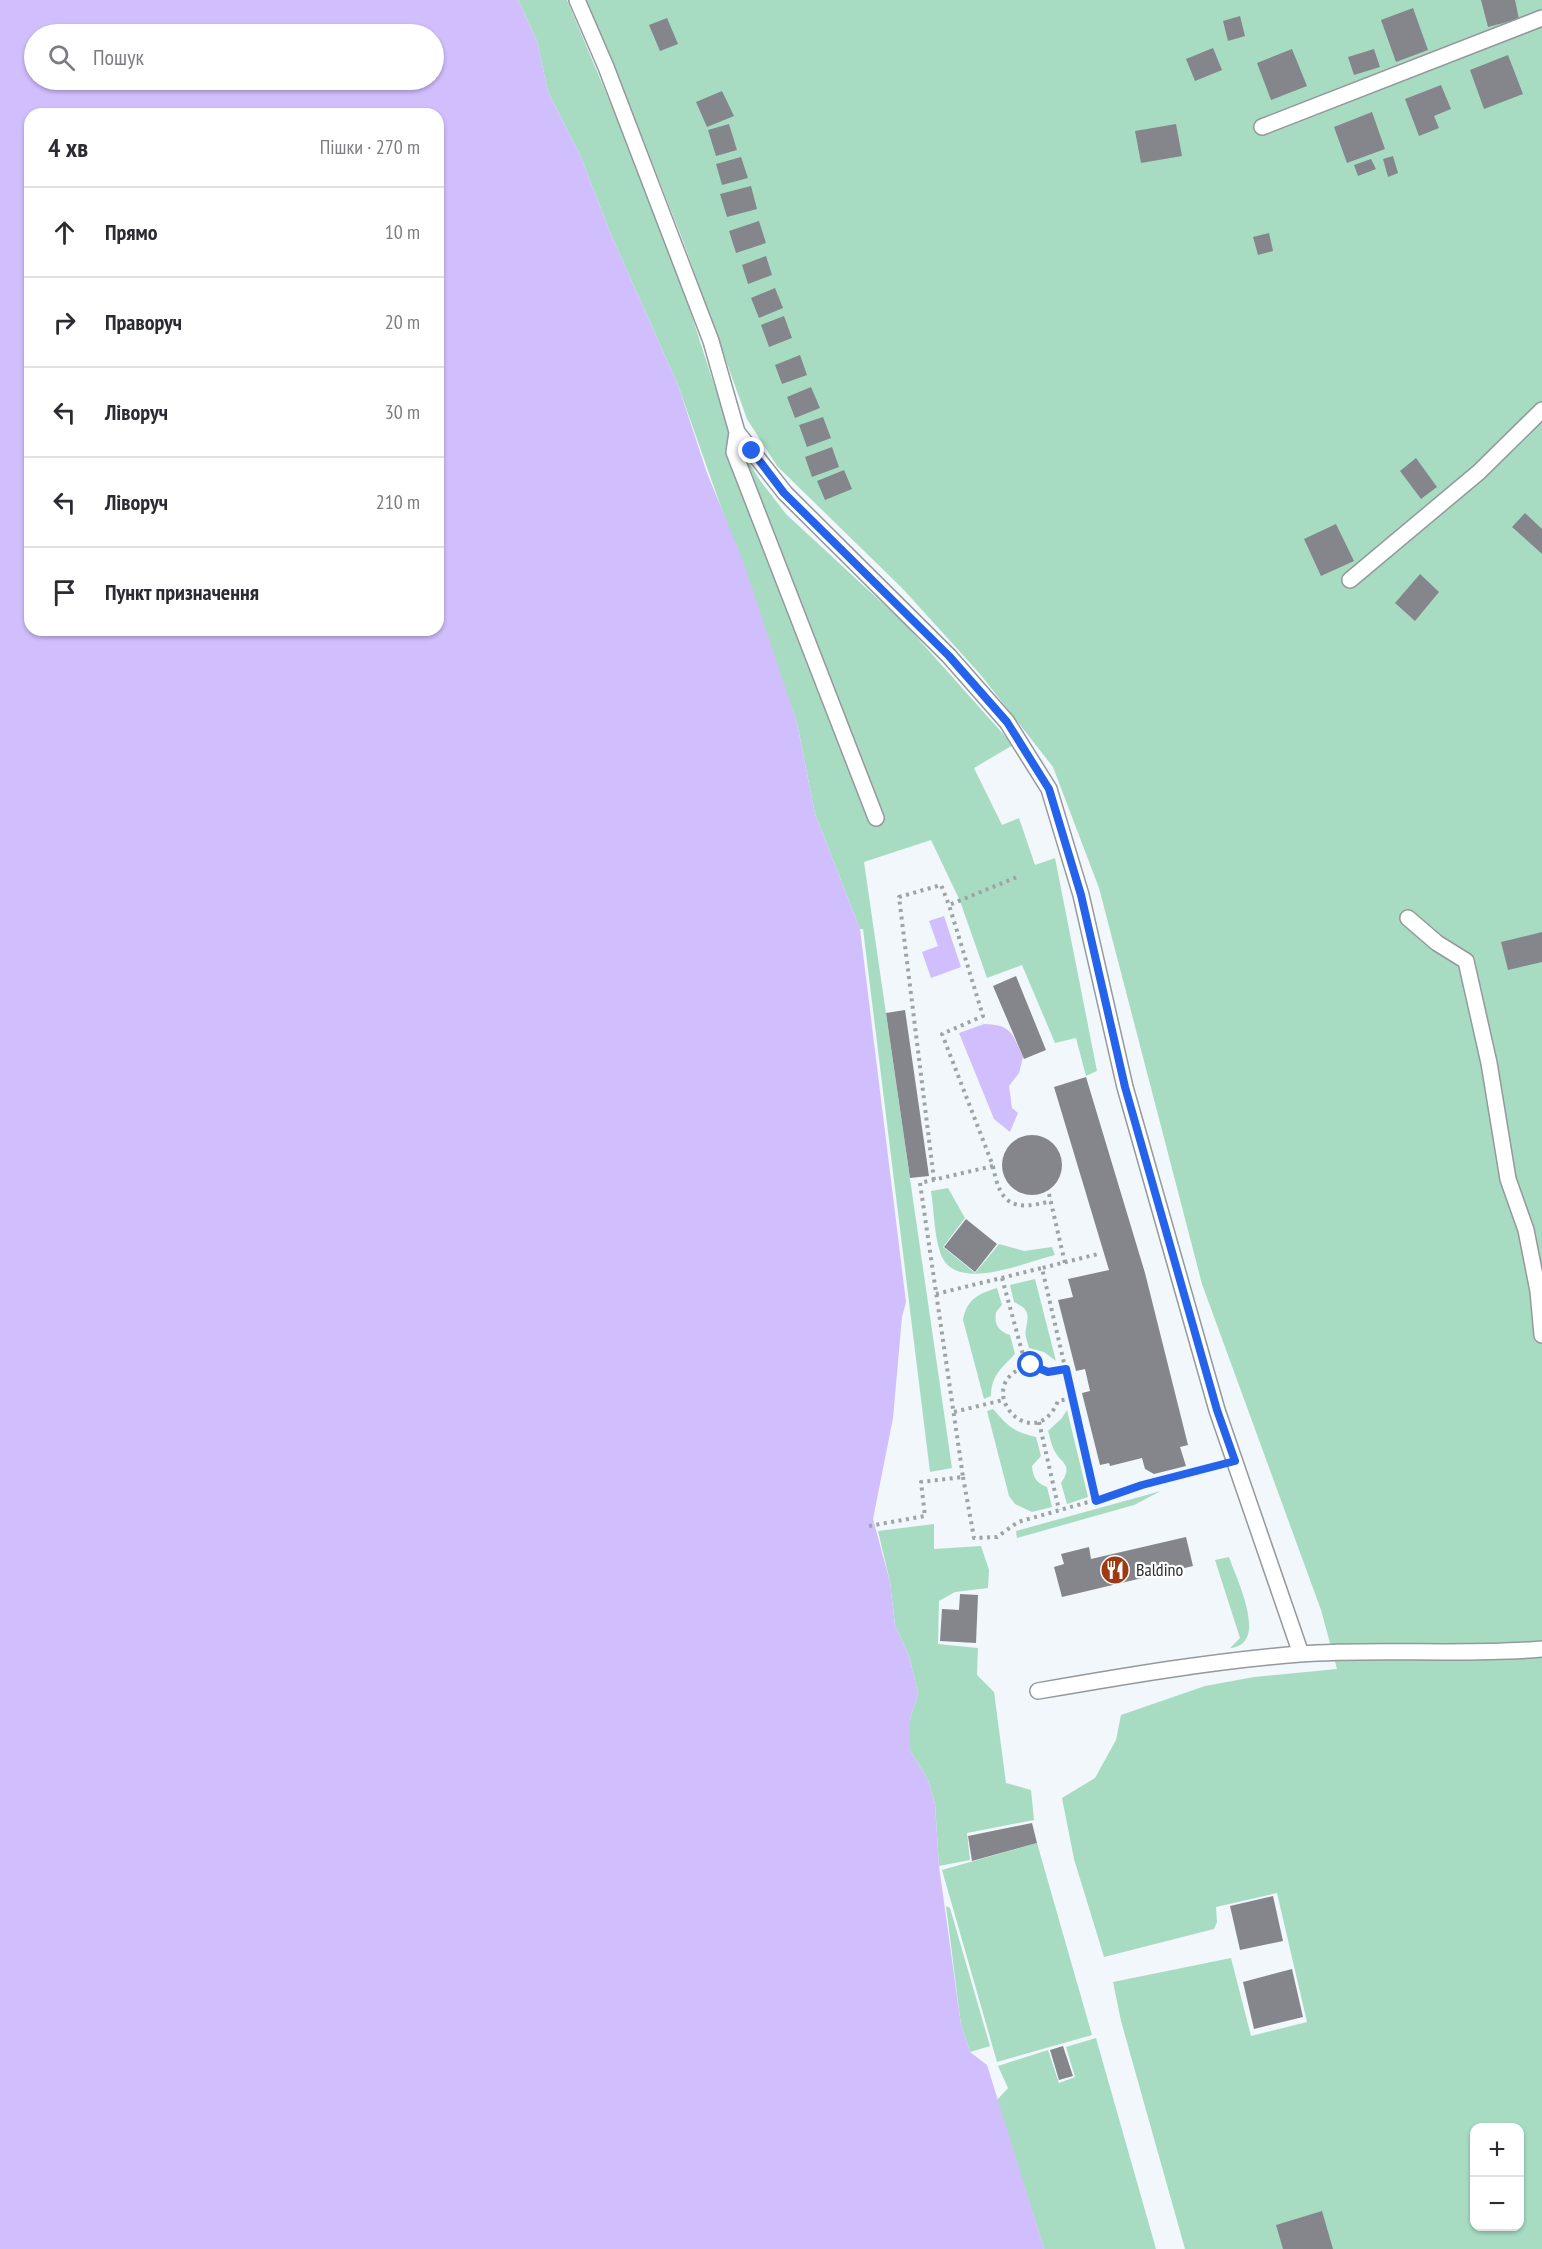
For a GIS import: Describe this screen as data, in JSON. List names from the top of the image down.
{
  "places": {
    "restaurant": ["Baldino"]
  },
  "page": {
    "search": "Пошук",
    "heading": ["4 хв", "Пішки · 270 m"],
    "list": [
      ["Прямо", "10 m"],
      ["Праворуч", "20 m"],
      ["Ліворуч", "30 m"],
      ["Ліворуч", "210 m"],
      "Пункт призначення"
    ],
    "map_buttons": ["+", "−"]
  }
}
